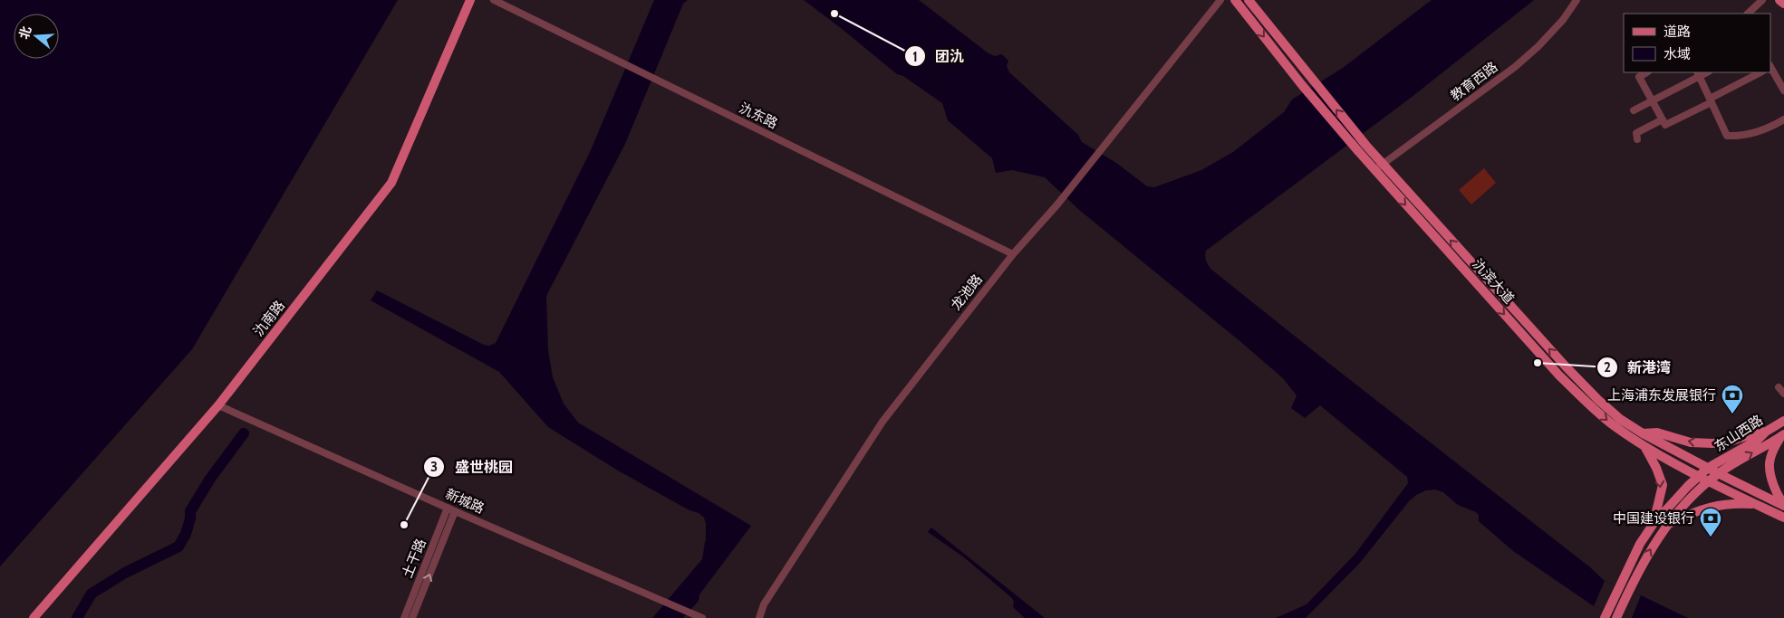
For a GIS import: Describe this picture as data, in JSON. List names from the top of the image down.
{
  "streets": {
    "main road": ["氿滨大道", "氿南路", "东山西路"],
    "street": [
      "教育西路",
      "氿东路",
      "龙池路",
      "新城路",
      "土干路"
    ]
  },
  "crossings": [
    ["教育西路", "氿滨大道"],
    ["氿东路", "龙池路"],
    ["氿滨大道", "东山西路"],
    ["氿南路", "新城路"],
    ["新城路", "土干路"]
  ],
  "places": {
    "other": ["团氿", "新港湾", "盛世桃园"],
    "bank": ["上海浦东发展银行", "中国建设银行"]
  },
  "legend": ["道路", "水域"],
  "north": "left"
}
